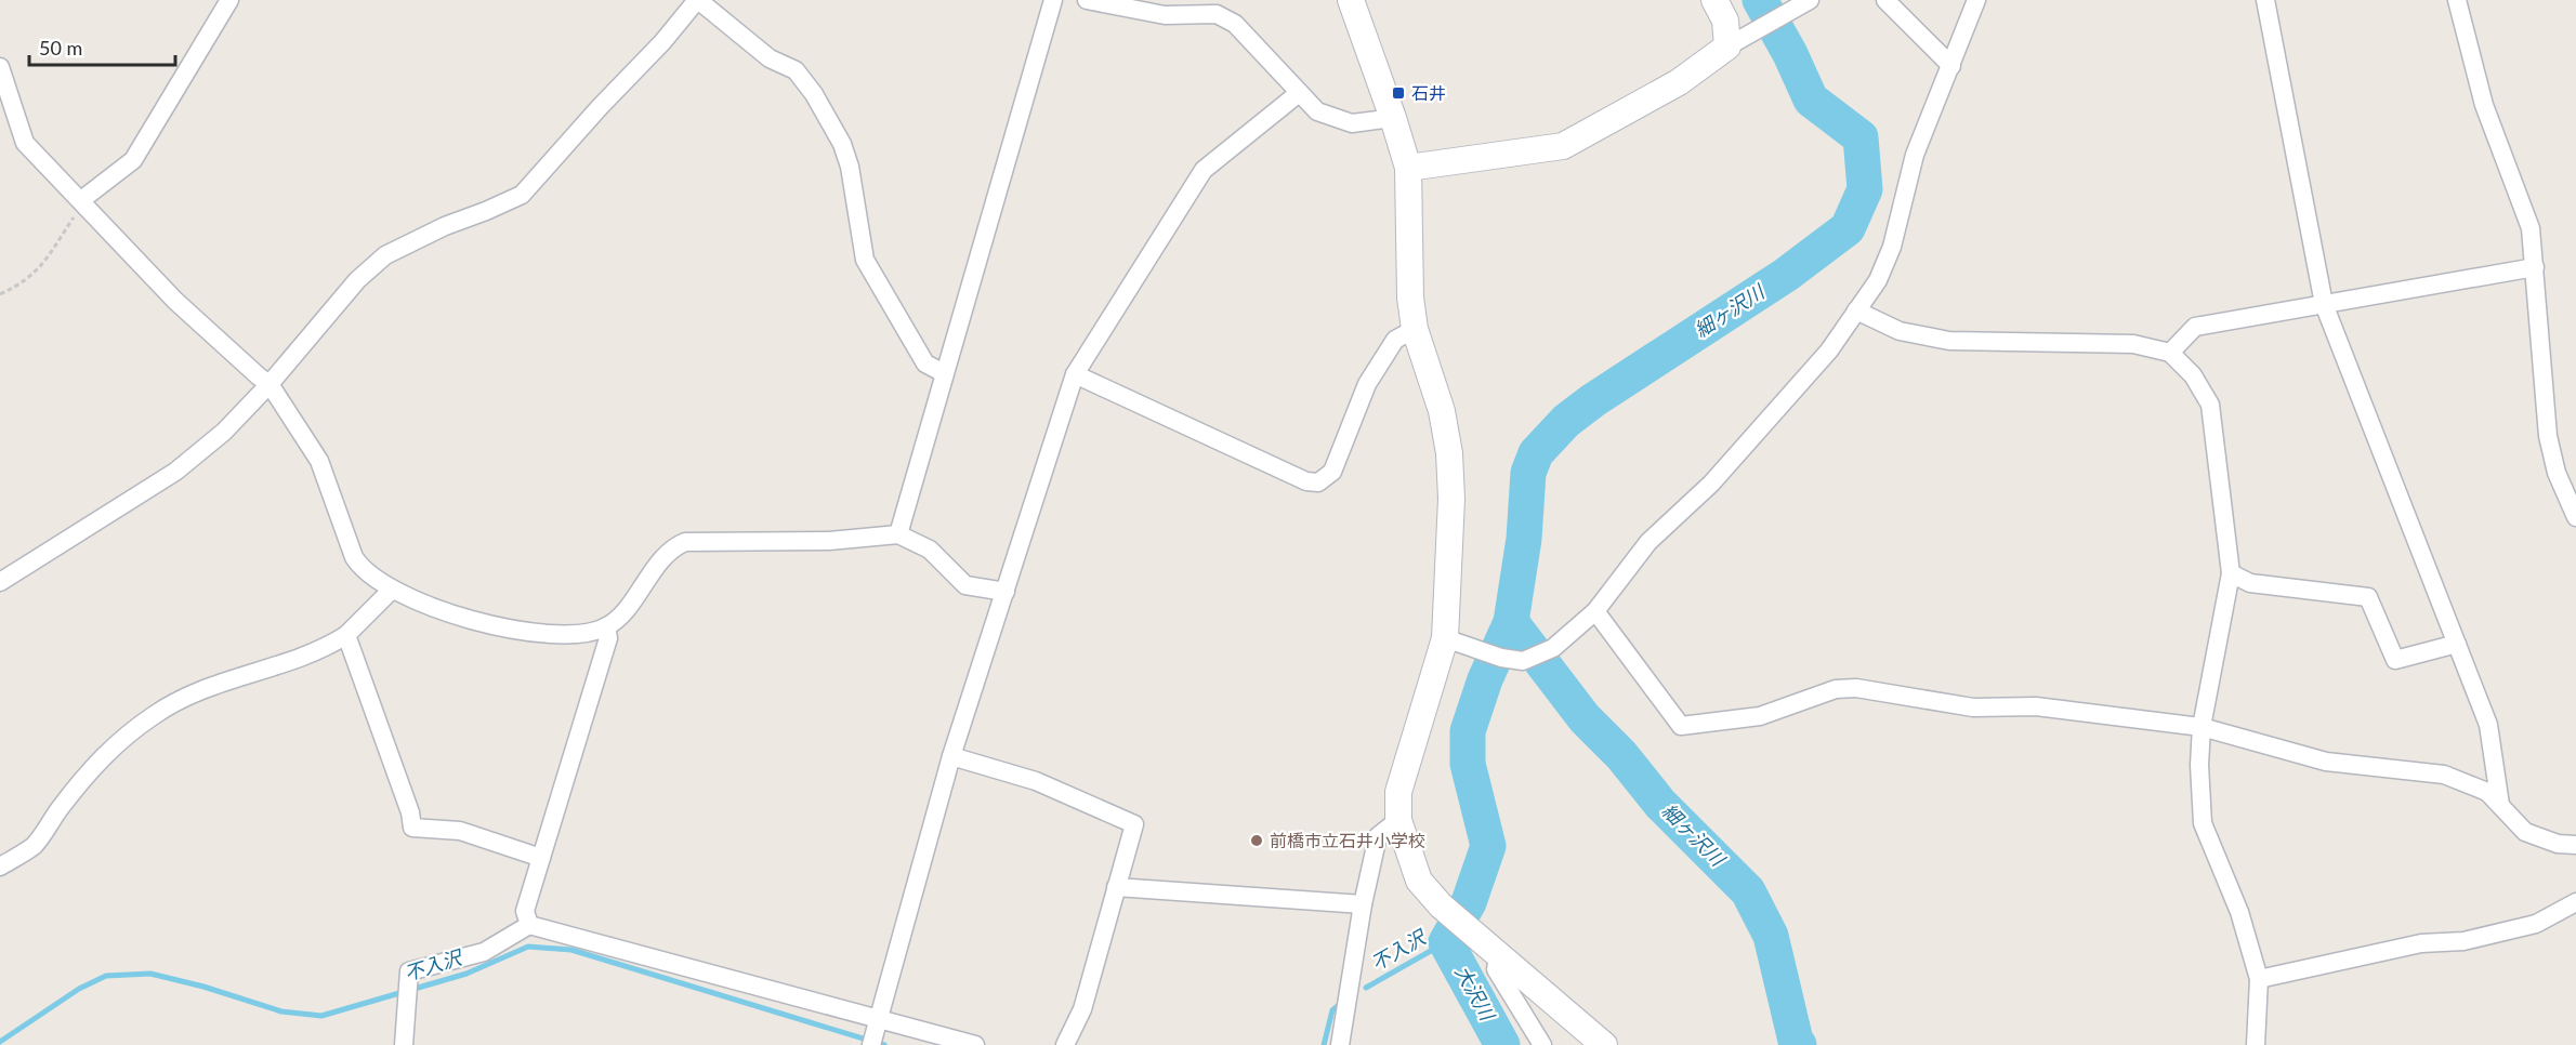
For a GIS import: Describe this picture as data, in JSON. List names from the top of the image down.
{
  "water": ["細ヶ沢川", "不入沢", "大沢川"],
  "places": {
    "transit": ["石井"],
    "other": ["前橋市立石井小学校"]
  },
  "scale_bar": "50 m"
}
